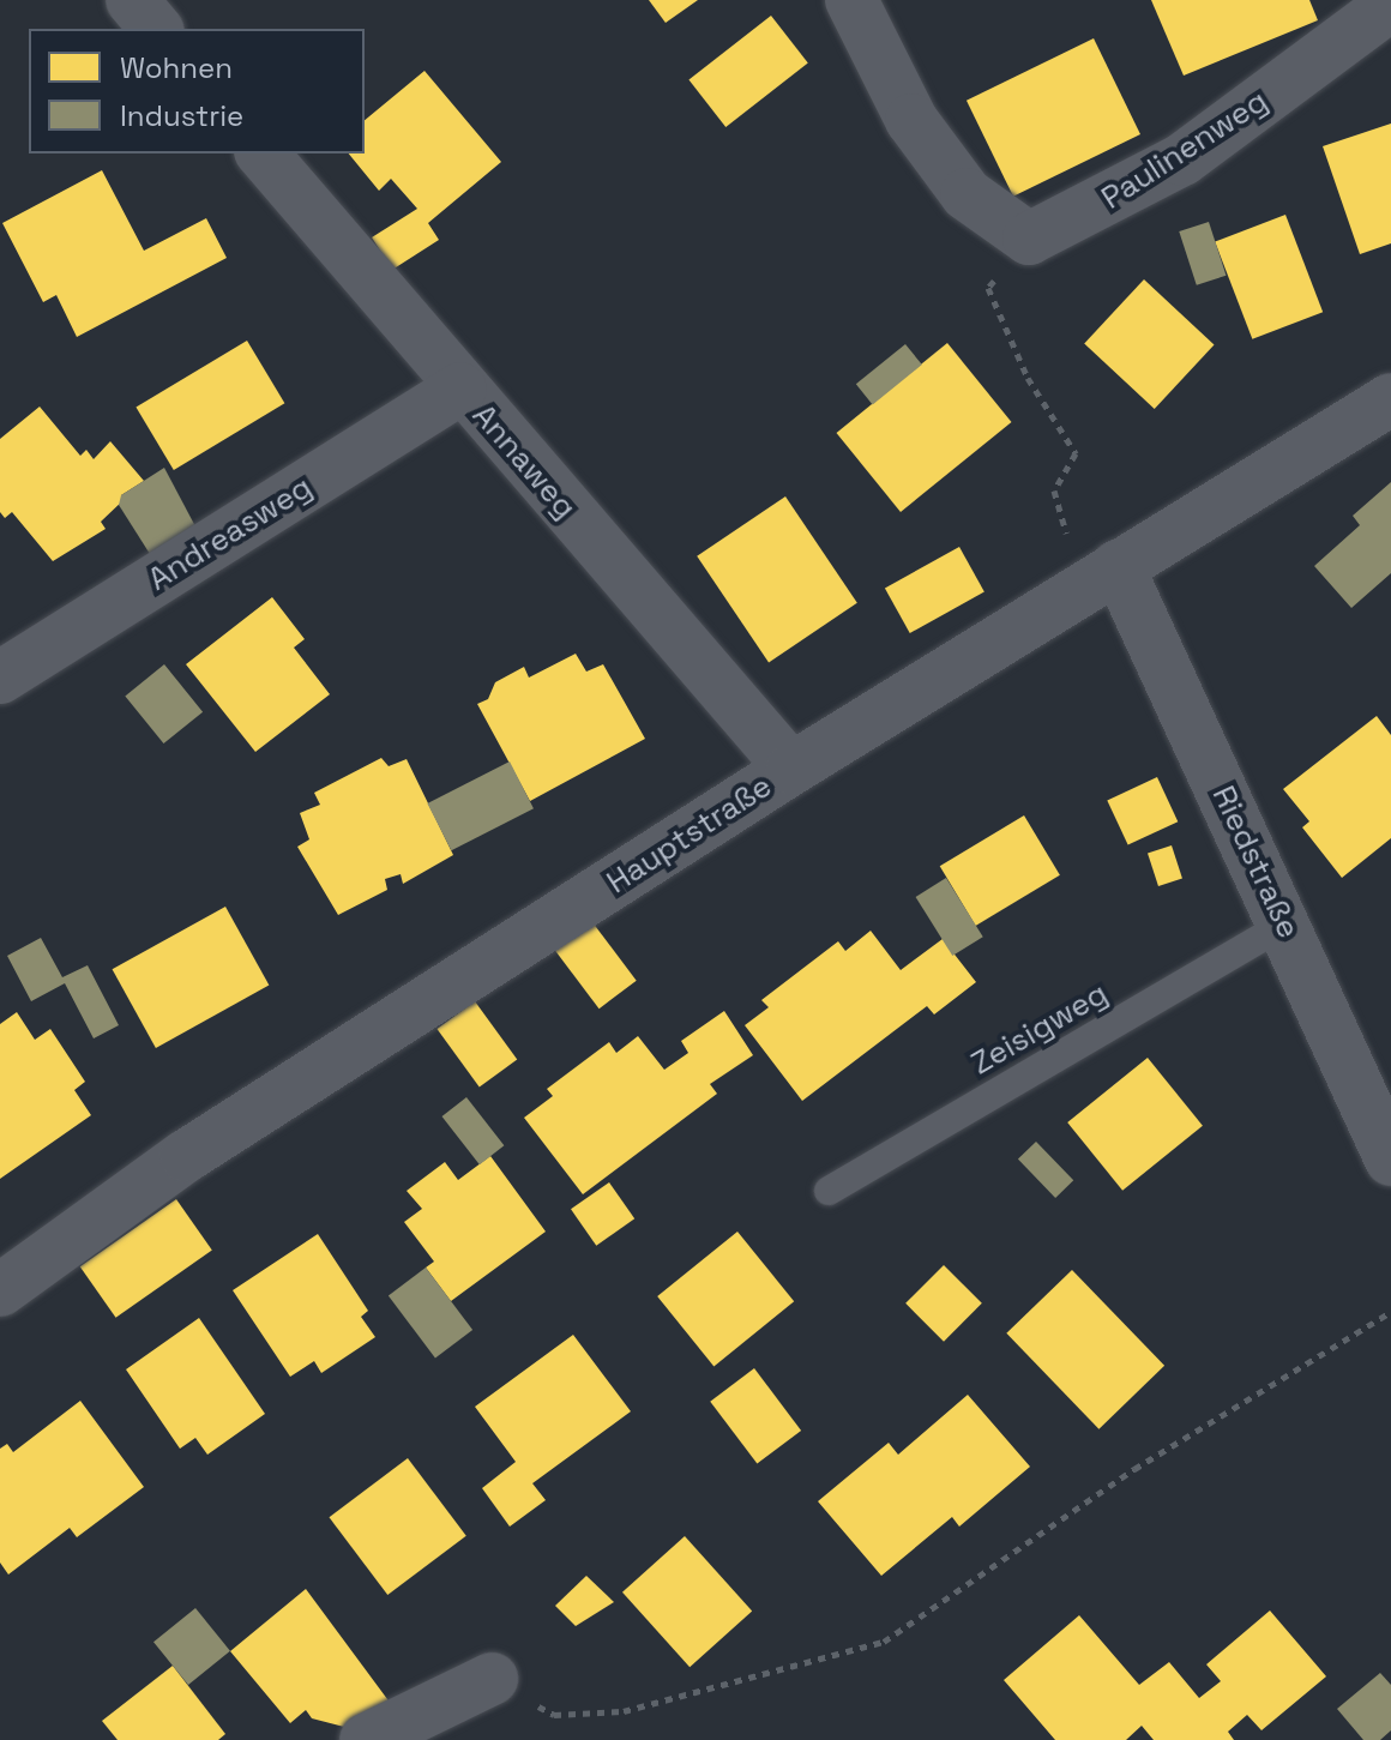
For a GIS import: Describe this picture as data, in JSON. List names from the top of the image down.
{
  "streets": {
    "street": [
      "Paulinenweg",
      "Annaweg",
      "Andreasweg",
      "Hauptstraße",
      "Riedstraße"
    ],
    "lane": ["Zeisigweg"]
  },
  "crossings": [
    ["Annaweg", "Andreasweg"],
    ["Annaweg", "Hauptstraße"],
    ["Hauptstraße", "Riedstraße"],
    ["Riedstraße", "Zeisigweg"]
  ],
  "legend": ["Wohnen", "Industrie"]
}
